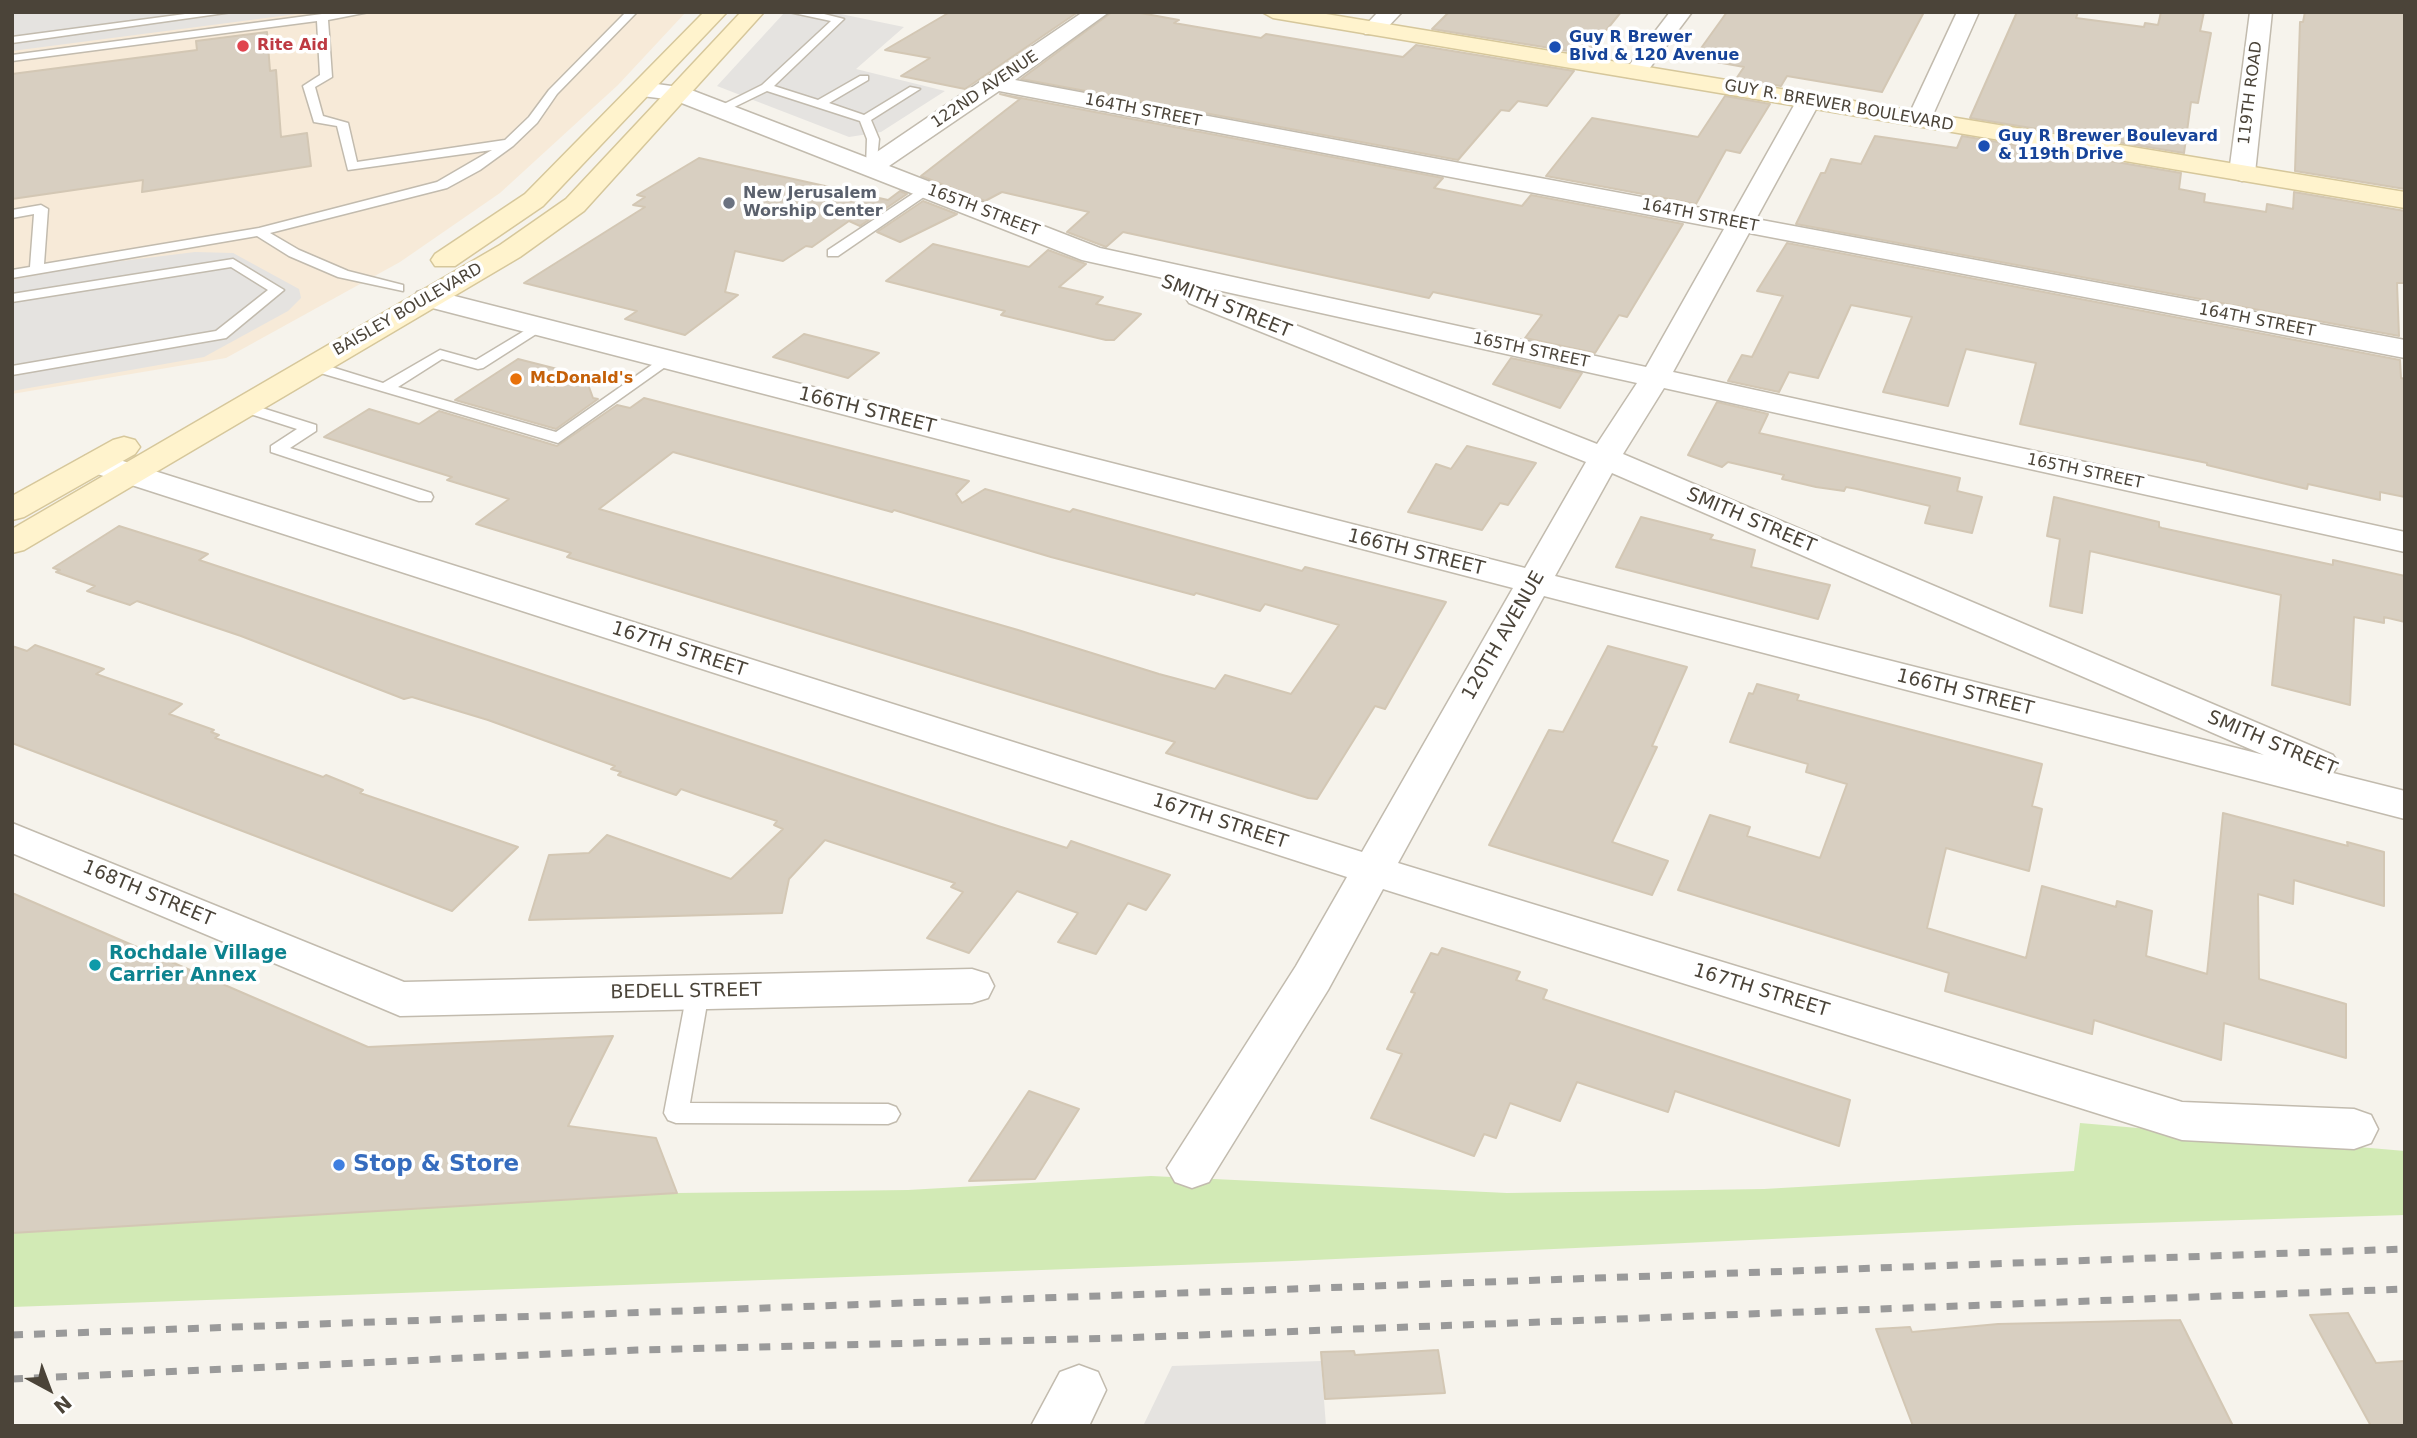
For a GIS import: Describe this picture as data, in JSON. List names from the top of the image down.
{
  "streets": {
    "main road": ["GUY R. BREWER BOULEVARD", "BAISLEY BOULEVARD"],
    "street": [
      "122ND AVENUE",
      "119TH ROAD",
      "164TH STREET",
      "165TH STREET",
      "SMITH STREET",
      "166TH STREET",
      "120TH AVENUE",
      "167TH STREET",
      "168TH STREET",
      "BEDELL STREET"
    ]
  },
  "crossings": [
    ["122ND AVENUE", "164TH STREET"],
    ["122ND AVENUE", "165TH STREET"],
    ["119TH ROAD", "GUY R. BREWER BOULEVARD"],
    ["GUY R. BREWER BOULEVARD", "120TH AVENUE"],
    ["164TH STREET", "120TH AVENUE"],
    ["165TH STREET", "SMITH STREET"],
    ["165TH STREET", "BAISLEY BOULEVARD"],
    ["165TH STREET", "120TH AVENUE"],
    ["SMITH STREET", "166TH STREET"],
    ["SMITH STREET", "120TH AVENUE"],
    ["BAISLEY BOULEVARD", "166TH STREET"],
    ["BAISLEY BOULEVARD", "167TH STREET"],
    ["166TH STREET", "120TH AVENUE"],
    ["120TH AVENUE", "167TH STREET"],
    ["168TH STREET", "BEDELL STREET"]
  ],
  "places": [
    "Rite Aid",
    "Guy R Brewer Blvd & 120 Avenue",
    "Guy R Brewer Boulevard & 119th Drive",
    "New Jerusalem Worship Center",
    "McDonald's",
    "Rochdale Village Carrier Annex",
    "Stop & Store"
  ],
  "north": "bottom right"
}
